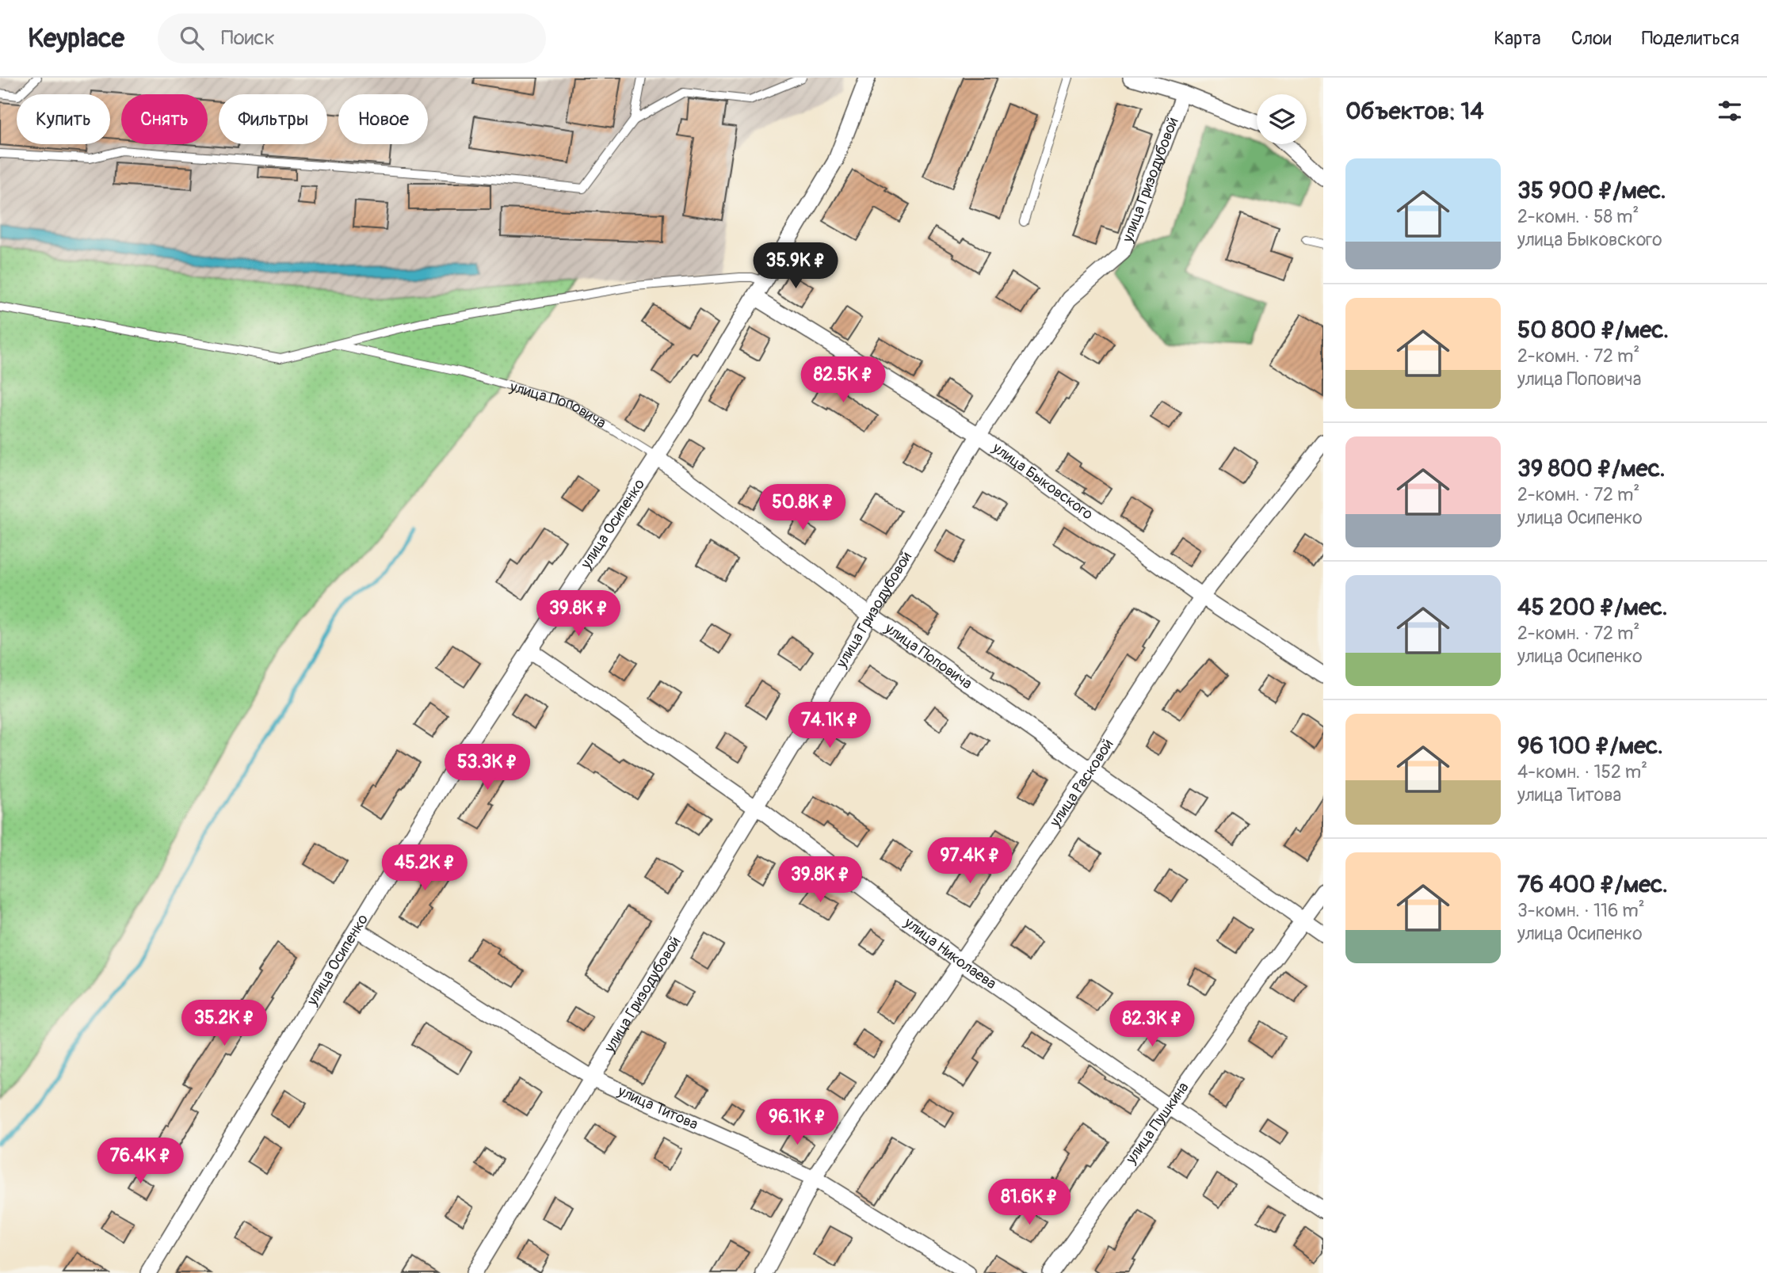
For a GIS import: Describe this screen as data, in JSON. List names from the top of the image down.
{
  "streets": {
    "street": [
      "улица Гризодубовой",
      "улица Поповича",
      "улица Быковского",
      "улица Осипенко",
      "улица Расковой",
      "улица Николаева",
      "улица Титова",
      "улица Пушкина"
    ]
  },
  "crossings": [
    ["улица Гризодубовой", "улица Поповича"],
    ["улица Гризодубовой", "улица Быковского"],
    ["улица Гризодубовой", "улица Николаева"],
    ["улица Гризодубовой", "улица Титова"],
    ["улица Поповича", "улица Осипенко"],
    ["улица Поповича", "улица Расковой"],
    ["улица Поповича", "улица Пушкина"],
    ["улица Быковского", "улица Осипенко"],
    ["улица Быковского", "улица Расковой"],
    ["улица Осипенко", "улица Николаева"],
    ["улица Осипенко", "улица Титова"],
    ["улица Расковой", "улица Николаева"],
    ["улица Расковой", "улица Титова"],
    ["улица Николаева", "улица Пушкина"]
  ],
  "page": {
    "header": "Keyplace",
    "search": "Поиск",
    "nav": ["Карта", "Слои", "Поделиться"],
    "heading": "Объектов: 14",
    "chip": [
      "Купить",
      "Снять",
      "Фильтры",
      "Новое"
    ],
    "list": [
      {
        "name": "35 900 ₽/мес.",
        "note": "2-комн. · 58 m² · улица Быковского"
      },
      {
        "name": "50 800 ₽/мес.",
        "note": "2-комн. · 72 m² · улица Поповича"
      },
      {
        "name": "39 800 ₽/мес.",
        "note": "2-комн. · 72 m² · улица Осипенко"
      },
      {
        "name": "45 200 ₽/мес.",
        "note": "2-комн. · 72 m² · улица Осипенко"
      },
      {
        "name": "96 100 ₽/мес.",
        "note": "4-комн. · 152 m² · улица Титова"
      },
      {
        "name": "76 400 ₽/мес.",
        "note": "3-комн. · 116 m² · улица Осипенко"
      }
    ],
    "price": [
      "35.9K ₽",
      "82.5K ₽",
      "50.8K ₽",
      "39.8K ₽",
      "74.1K ₽",
      "53.3K ₽",
      "97.4K ₽",
      "45.2K ₽",
      "39.8K ₽",
      "35.2K ₽",
      "82.3K ₽",
      "96.1K ₽",
      "76.4K ₽",
      "81.6K ₽"
    ]
  }
}
